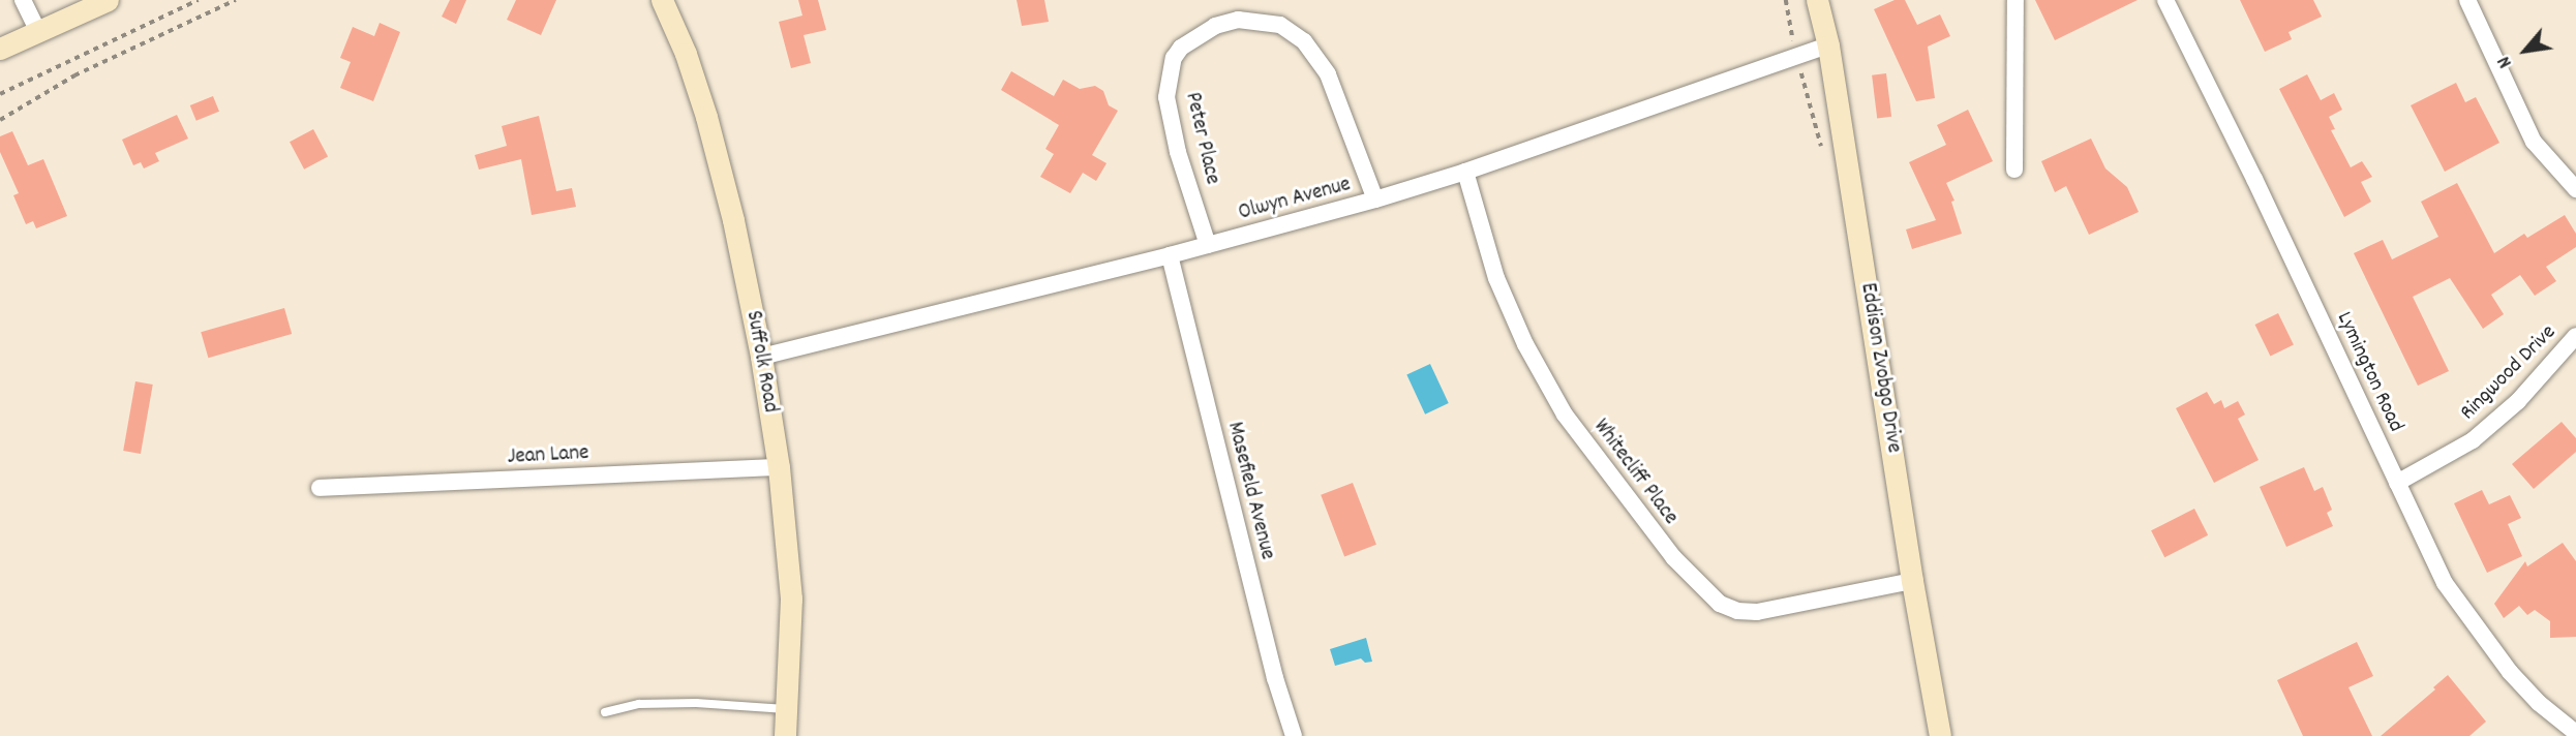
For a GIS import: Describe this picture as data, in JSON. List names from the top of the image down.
{
  "streets": {
    "street": [
      "Peter Place",
      "Olwyn Avenue",
      "Suffolk Road",
      "Eddison Zvobgo Drive",
      "Lymington Road",
      "Ringwood Drive",
      "Jean Lane",
      "Whitecliff Place",
      "Masefield Avenue"
    ]
  },
  "crossings": [
    ["Peter Place", "Olwyn Avenue"],
    ["Olwyn Avenue", "Suffolk Road"],
    ["Olwyn Avenue", "Eddison Zvobgo Drive"],
    ["Olwyn Avenue", "Whitecliff Place"],
    ["Olwyn Avenue", "Masefield Avenue"],
    ["Suffolk Road", "Jean Lane"],
    ["Eddison Zvobgo Drive", "Whitecliff Place"],
    ["Lymington Road", "Ringwood Drive"]
  ],
  "north": "bottom left"
}
